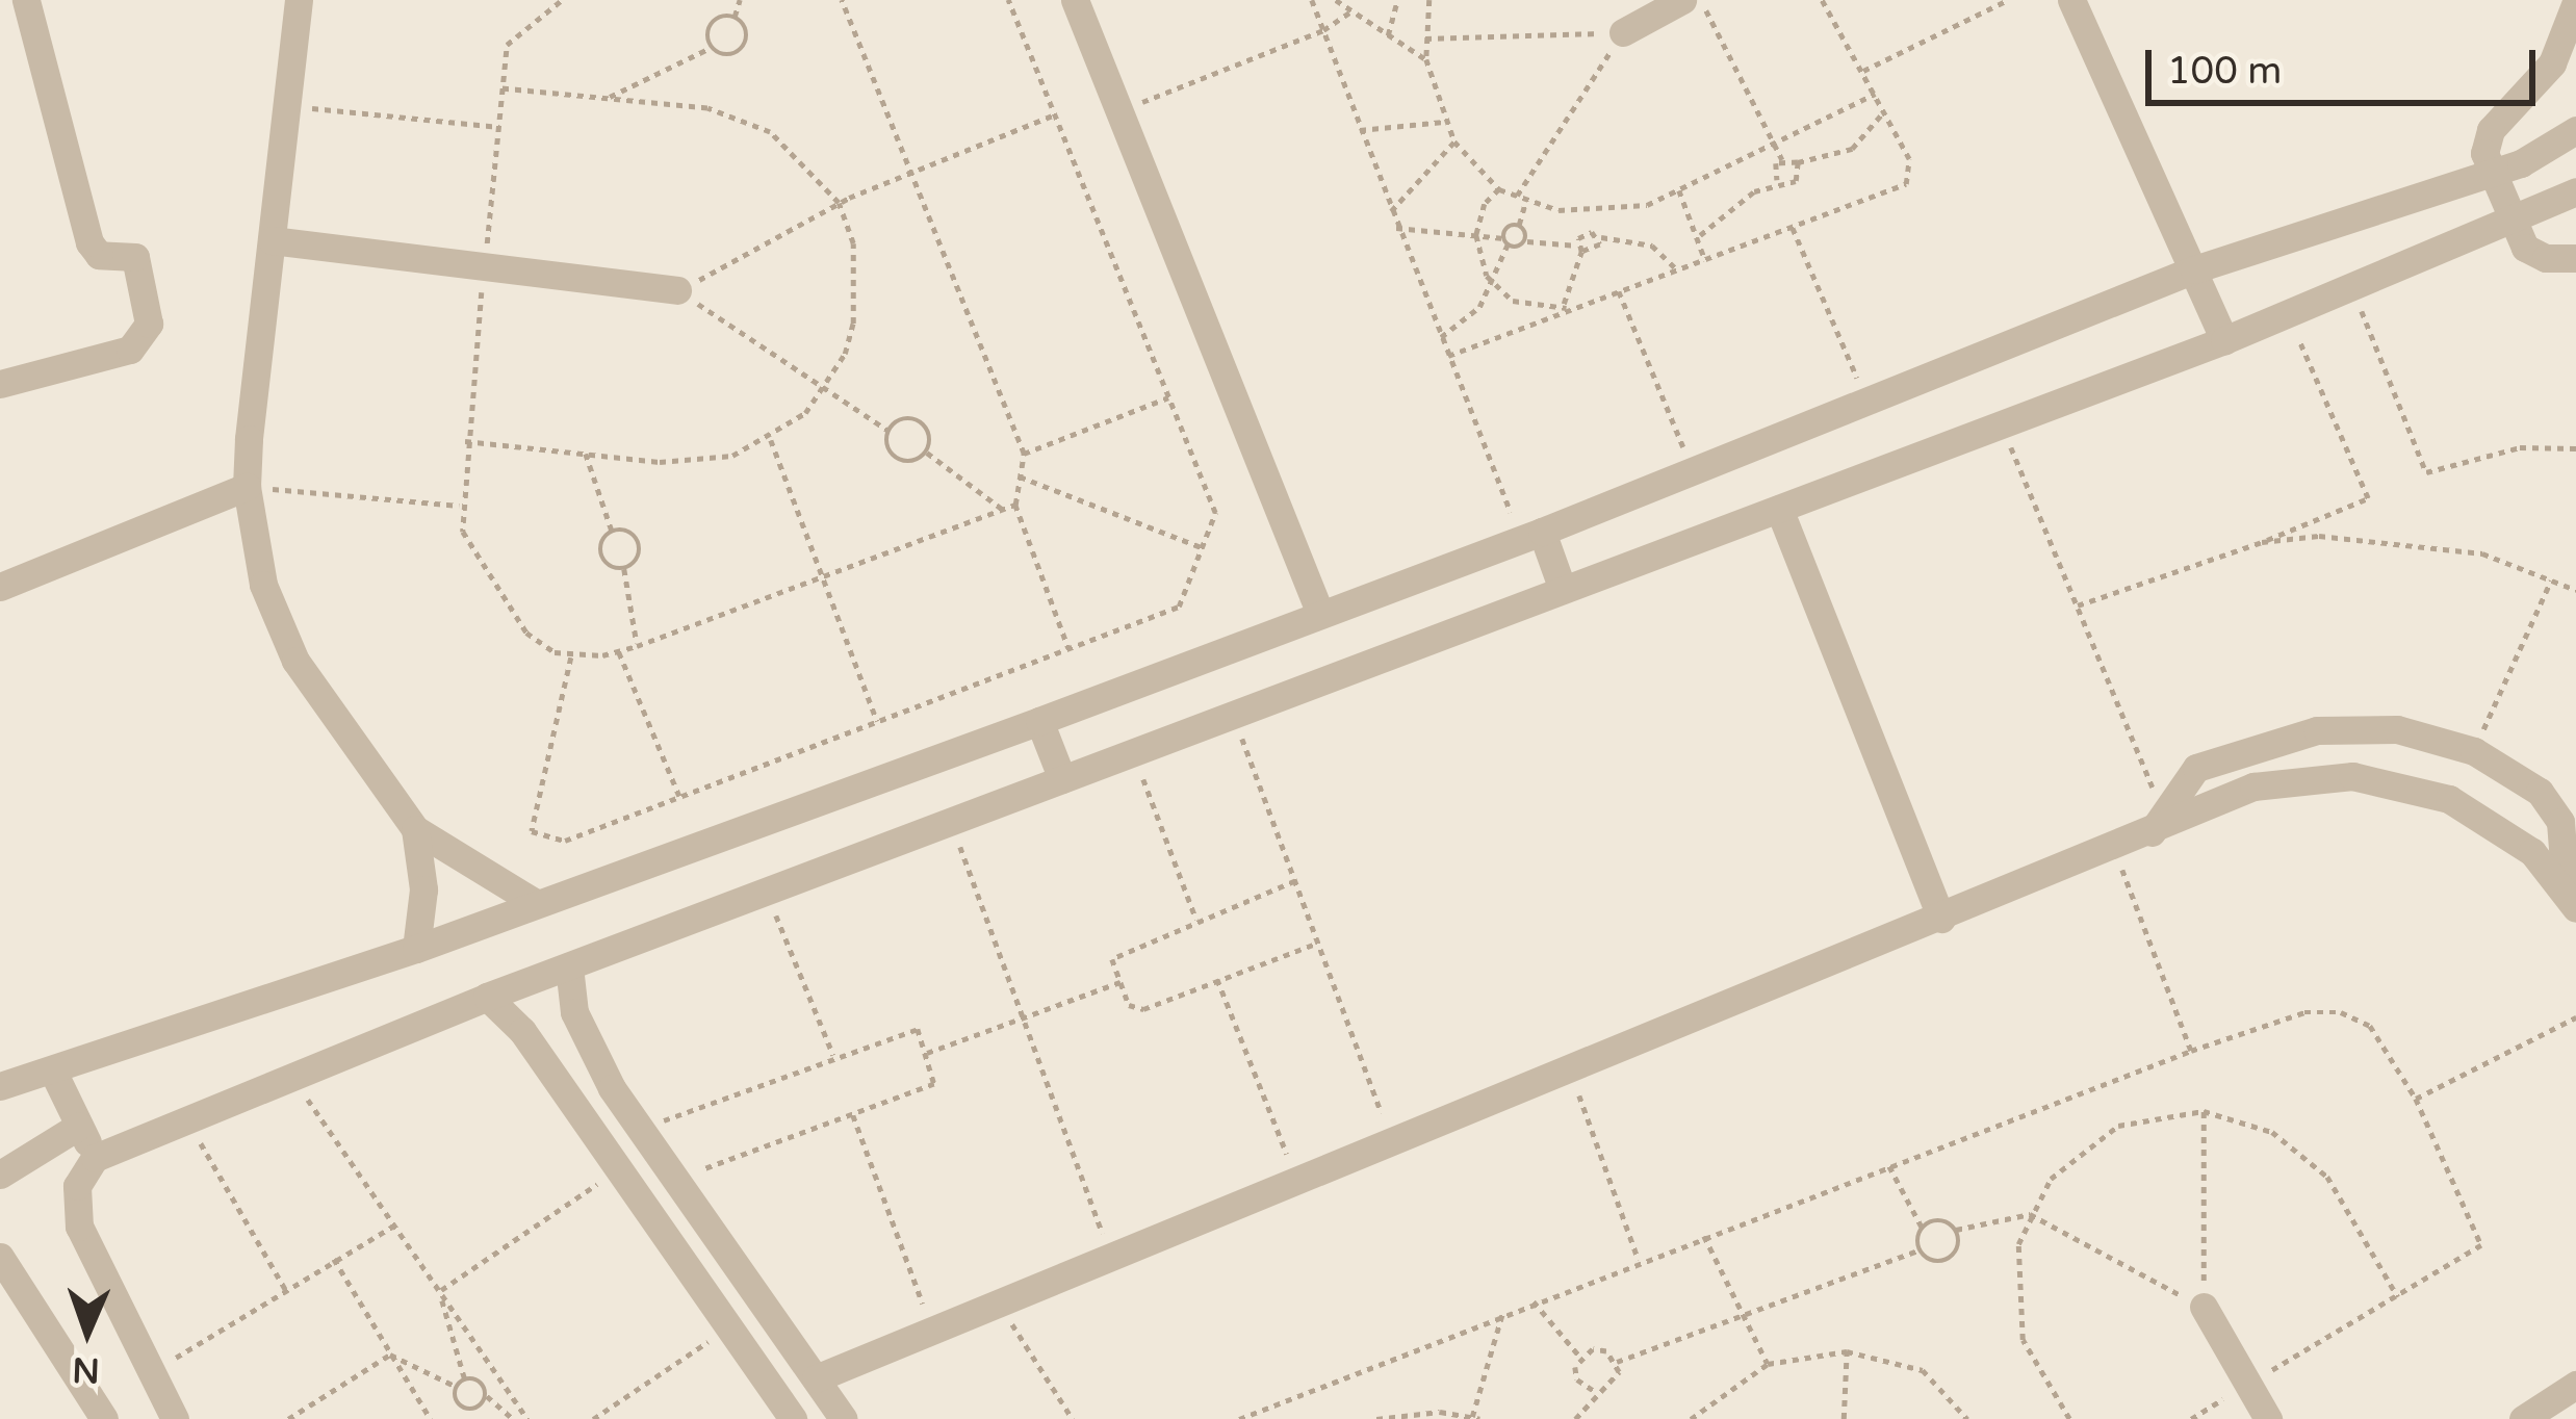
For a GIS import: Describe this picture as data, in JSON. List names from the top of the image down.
{
  "scale_bar": "100 m",
  "north": "bottom"
}
